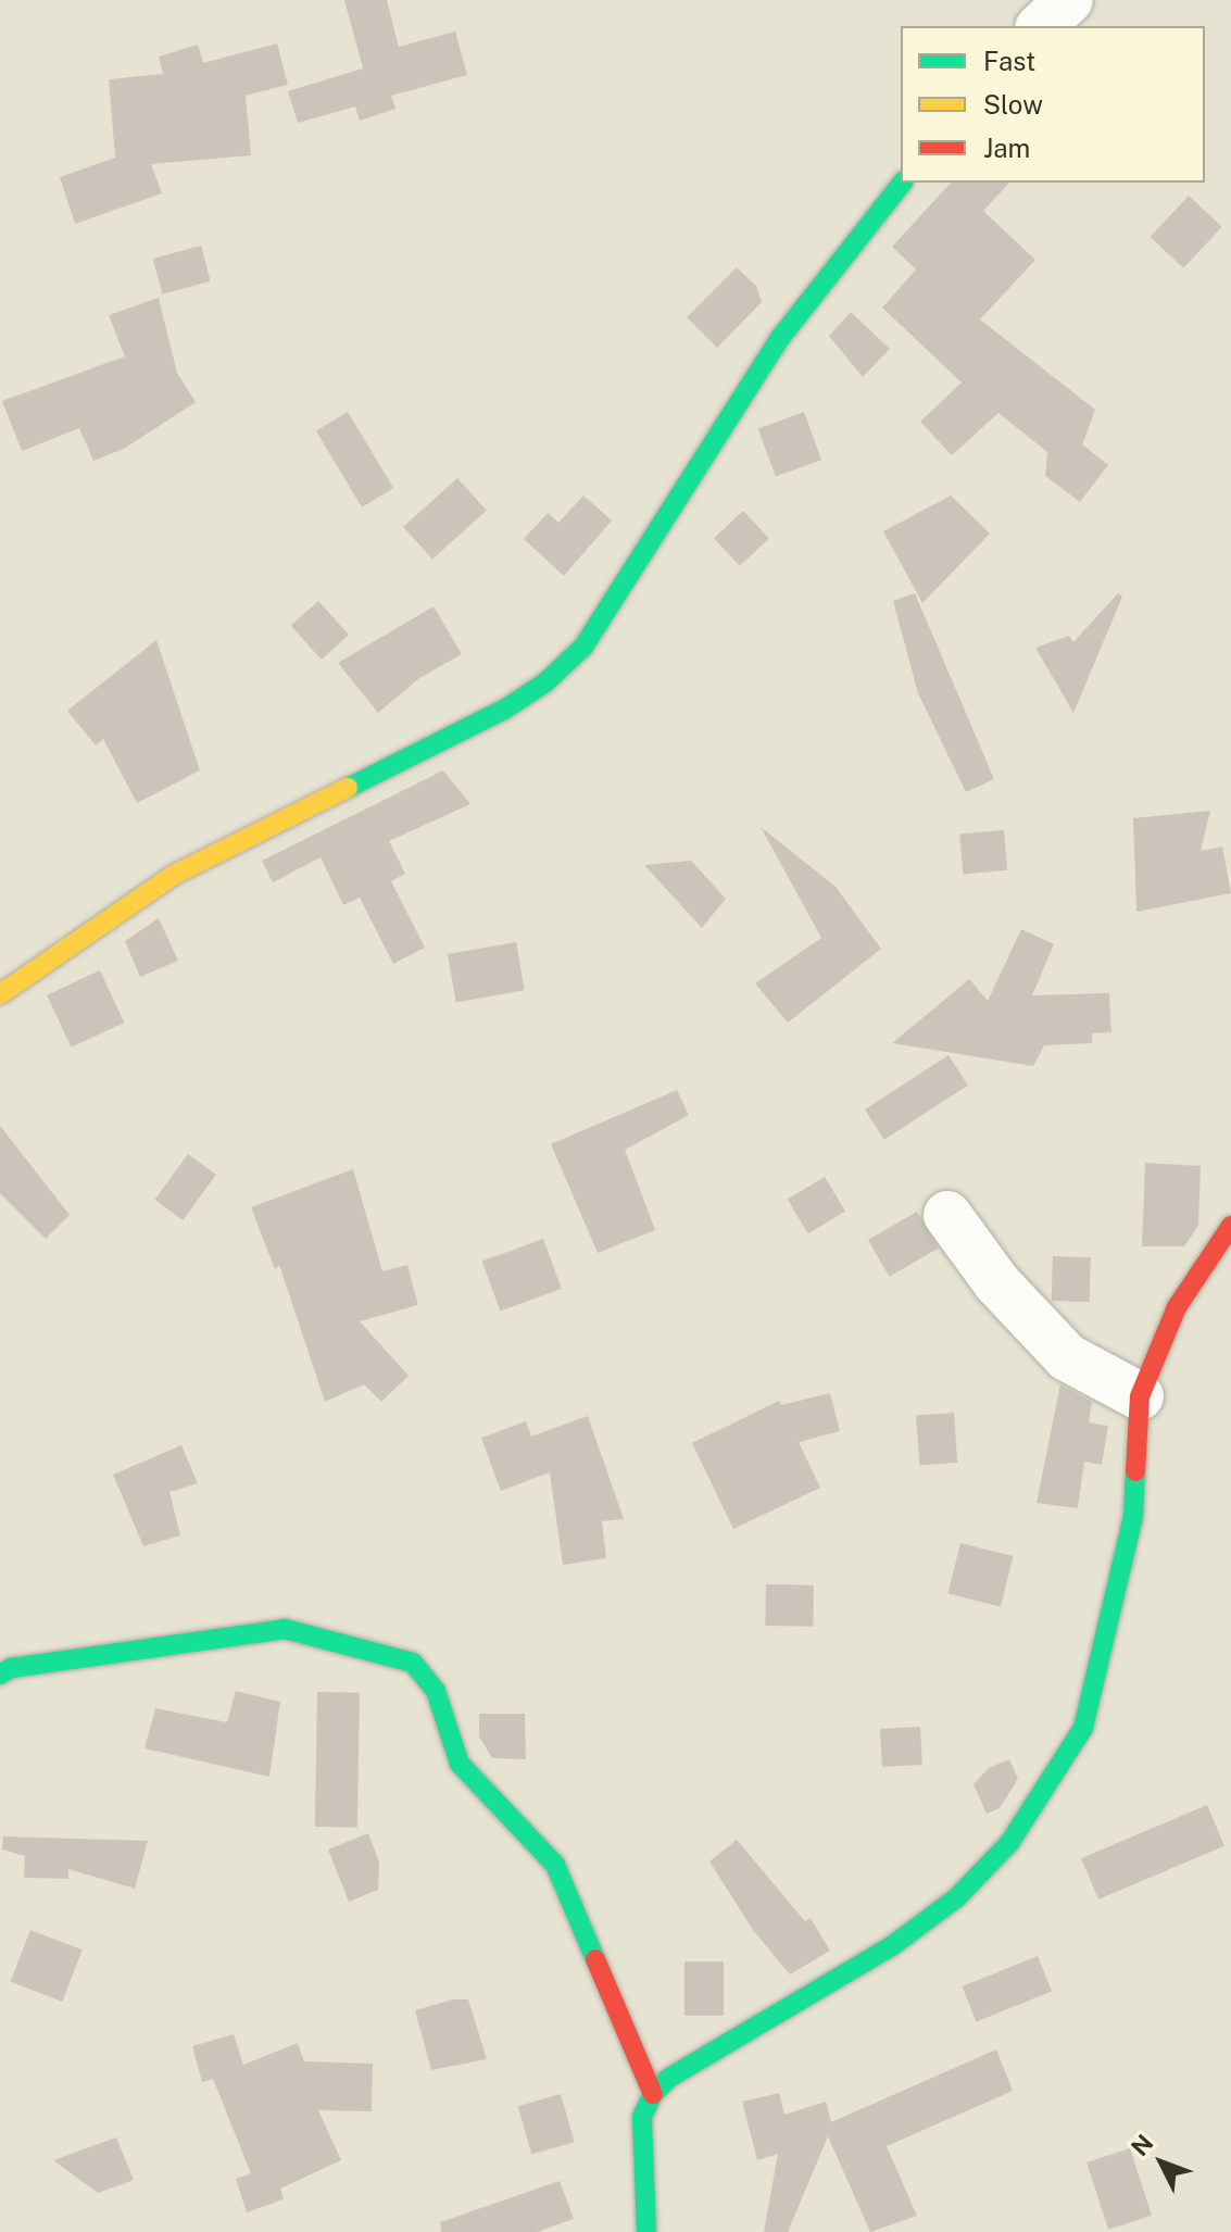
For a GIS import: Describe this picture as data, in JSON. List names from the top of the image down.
{
  "legend": ["Fast", "Slow", "Jam"],
  "north": "top left"
}
